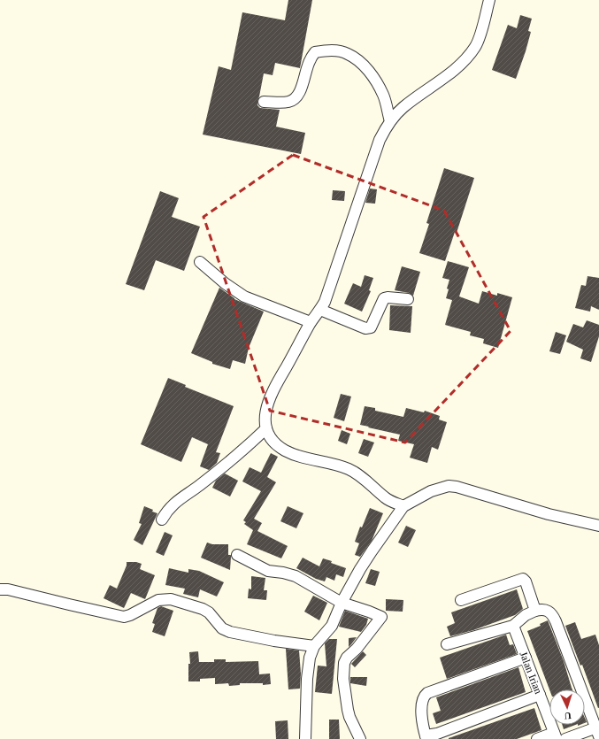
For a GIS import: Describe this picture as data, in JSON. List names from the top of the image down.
{
  "streets": {
    "street": ["Jalan Irian"]
  },
  "north": "bottom"
}
